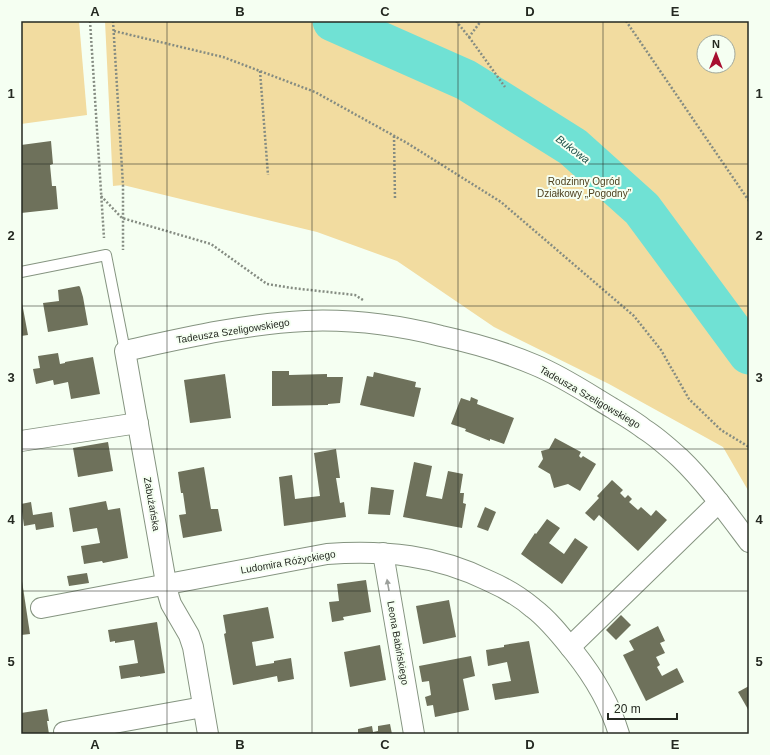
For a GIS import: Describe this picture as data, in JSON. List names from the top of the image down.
{
  "streets": {
    "street": [
      "Tadeusza Szeligowskiego",
      "Zabużańska",
      "Ludomira Różyckiego",
      "Leona Babińskiego"
    ]
  },
  "crossings": [
    ["Tadeusza Szeligowskiego", "Zabużańska"],
    ["Zabużańska", "Ludomira Różyckiego"],
    ["Ludomira Różyckiego", "Leona Babińskiego"]
  ],
  "one_way": ["Leona Babińskiego"],
  "water": ["Bukowa"],
  "parks": ["Rodzinny Ogród Działkowy „Pogodny”"],
  "scale_bar": "20 m",
  "north": "top",
  "grid": {
    "columns": [
      "A",
      "B",
      "C",
      "D",
      "E"
    ],
    "rows": [
      "1",
      "2",
      "3",
      "4",
      "5"
    ]
  }
}
